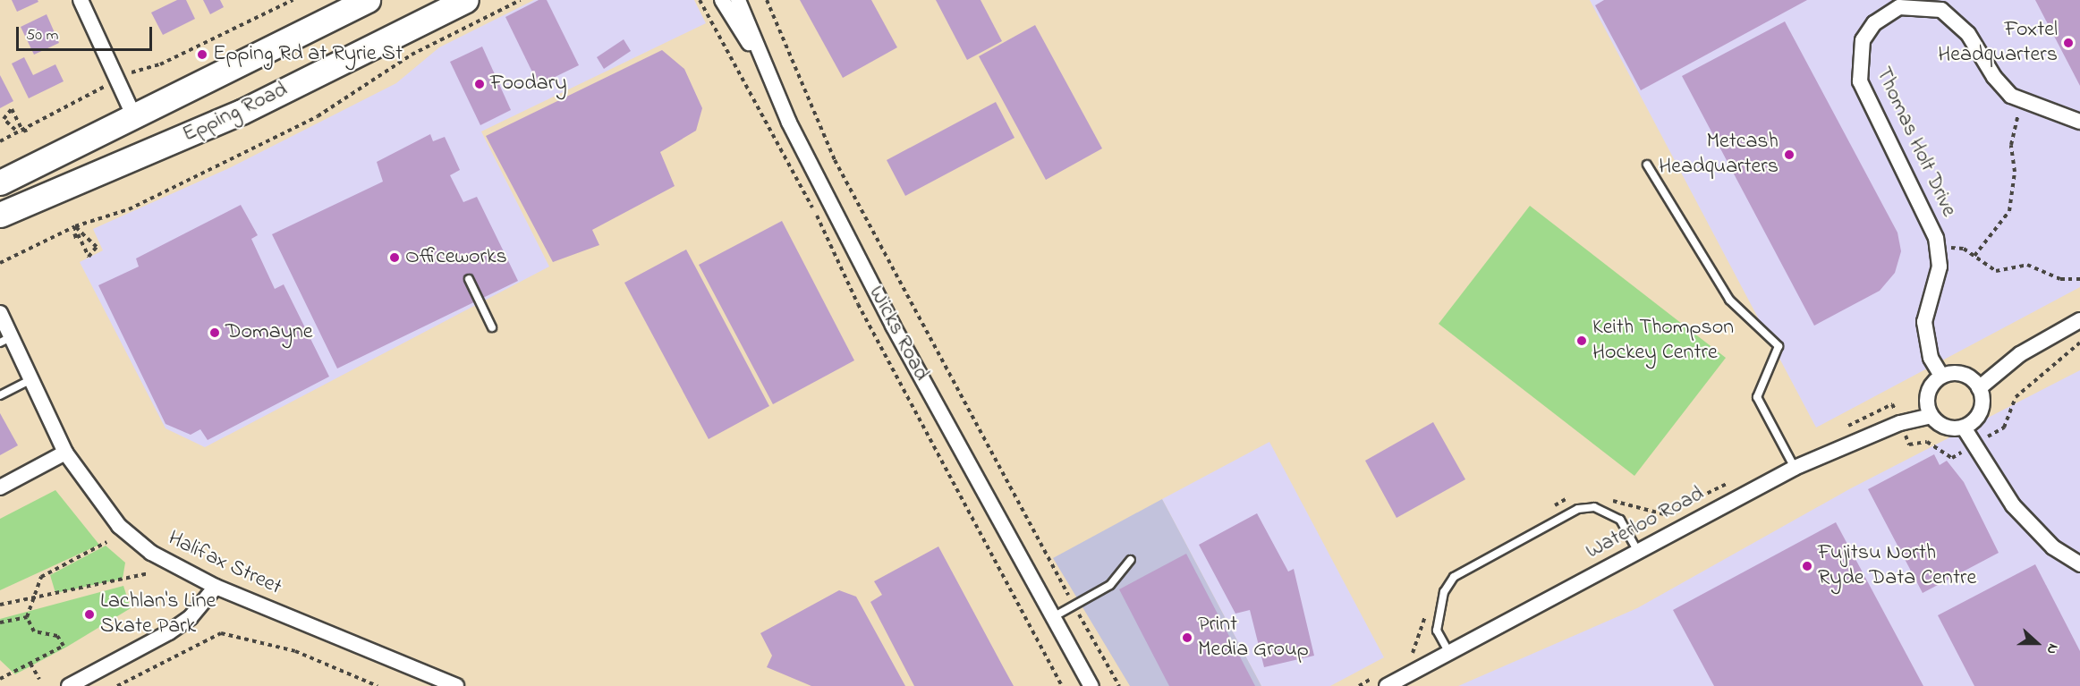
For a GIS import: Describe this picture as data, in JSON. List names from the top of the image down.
{
  "streets": {
    "main road": ["Epping Road"],
    "street": [
      "Thomas Holt Drive",
      "Wicks Road",
      "Waterloo Road",
      "Halifax Street"
    ]
  },
  "crossings": [
    ["Thomas Holt Drive", "Waterloo Road"]
  ],
  "places": [
    "Foxtel Headquarters",
    "Epping Rd at Ryrie St",
    "Foodary",
    "Metcash Headquarters",
    "Officeworks",
    "Domayne",
    "Keith Thompson Hockey Centre",
    "Fujitsu North Ryde Data Centre",
    "Lachlan's Line Skate Park",
    "Print Media Group"
  ],
  "scale_bar": "50 m",
  "north": "right"
}
